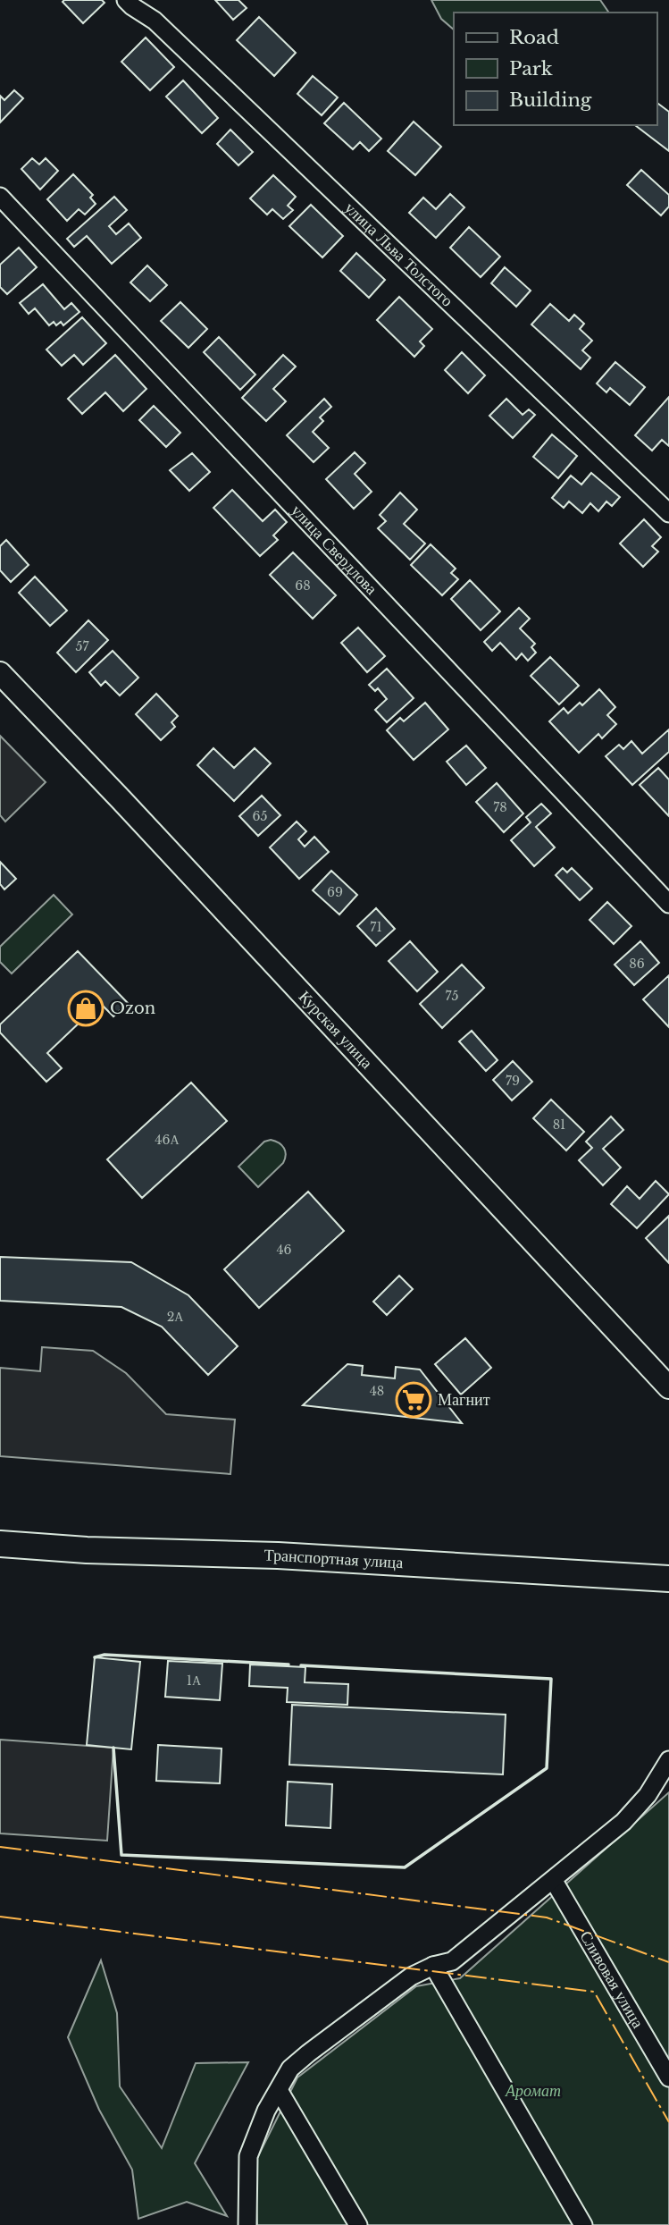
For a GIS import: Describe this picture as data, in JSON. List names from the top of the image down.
{
  "streets": {
    "main road": ["Транспортная улица"],
    "street": [
      "улица Льва Толстого",
      "улица Свердлова",
      "Курская улица",
      "Сливовая улица"
    ]
  },
  "parks": ["Аромат"],
  "places": {
    "shop": ["Ozon"],
    "supermarket": ["Магнит"]
  },
  "house_numbers": [
    "68",
    "57",
    "78",
    "65",
    "69",
    "71",
    "86",
    "75",
    "79",
    "81",
    "46А",
    "46",
    "2А",
    "48",
    "1А"
  ],
  "legend": ["Road", "Park", "Building"]
}
